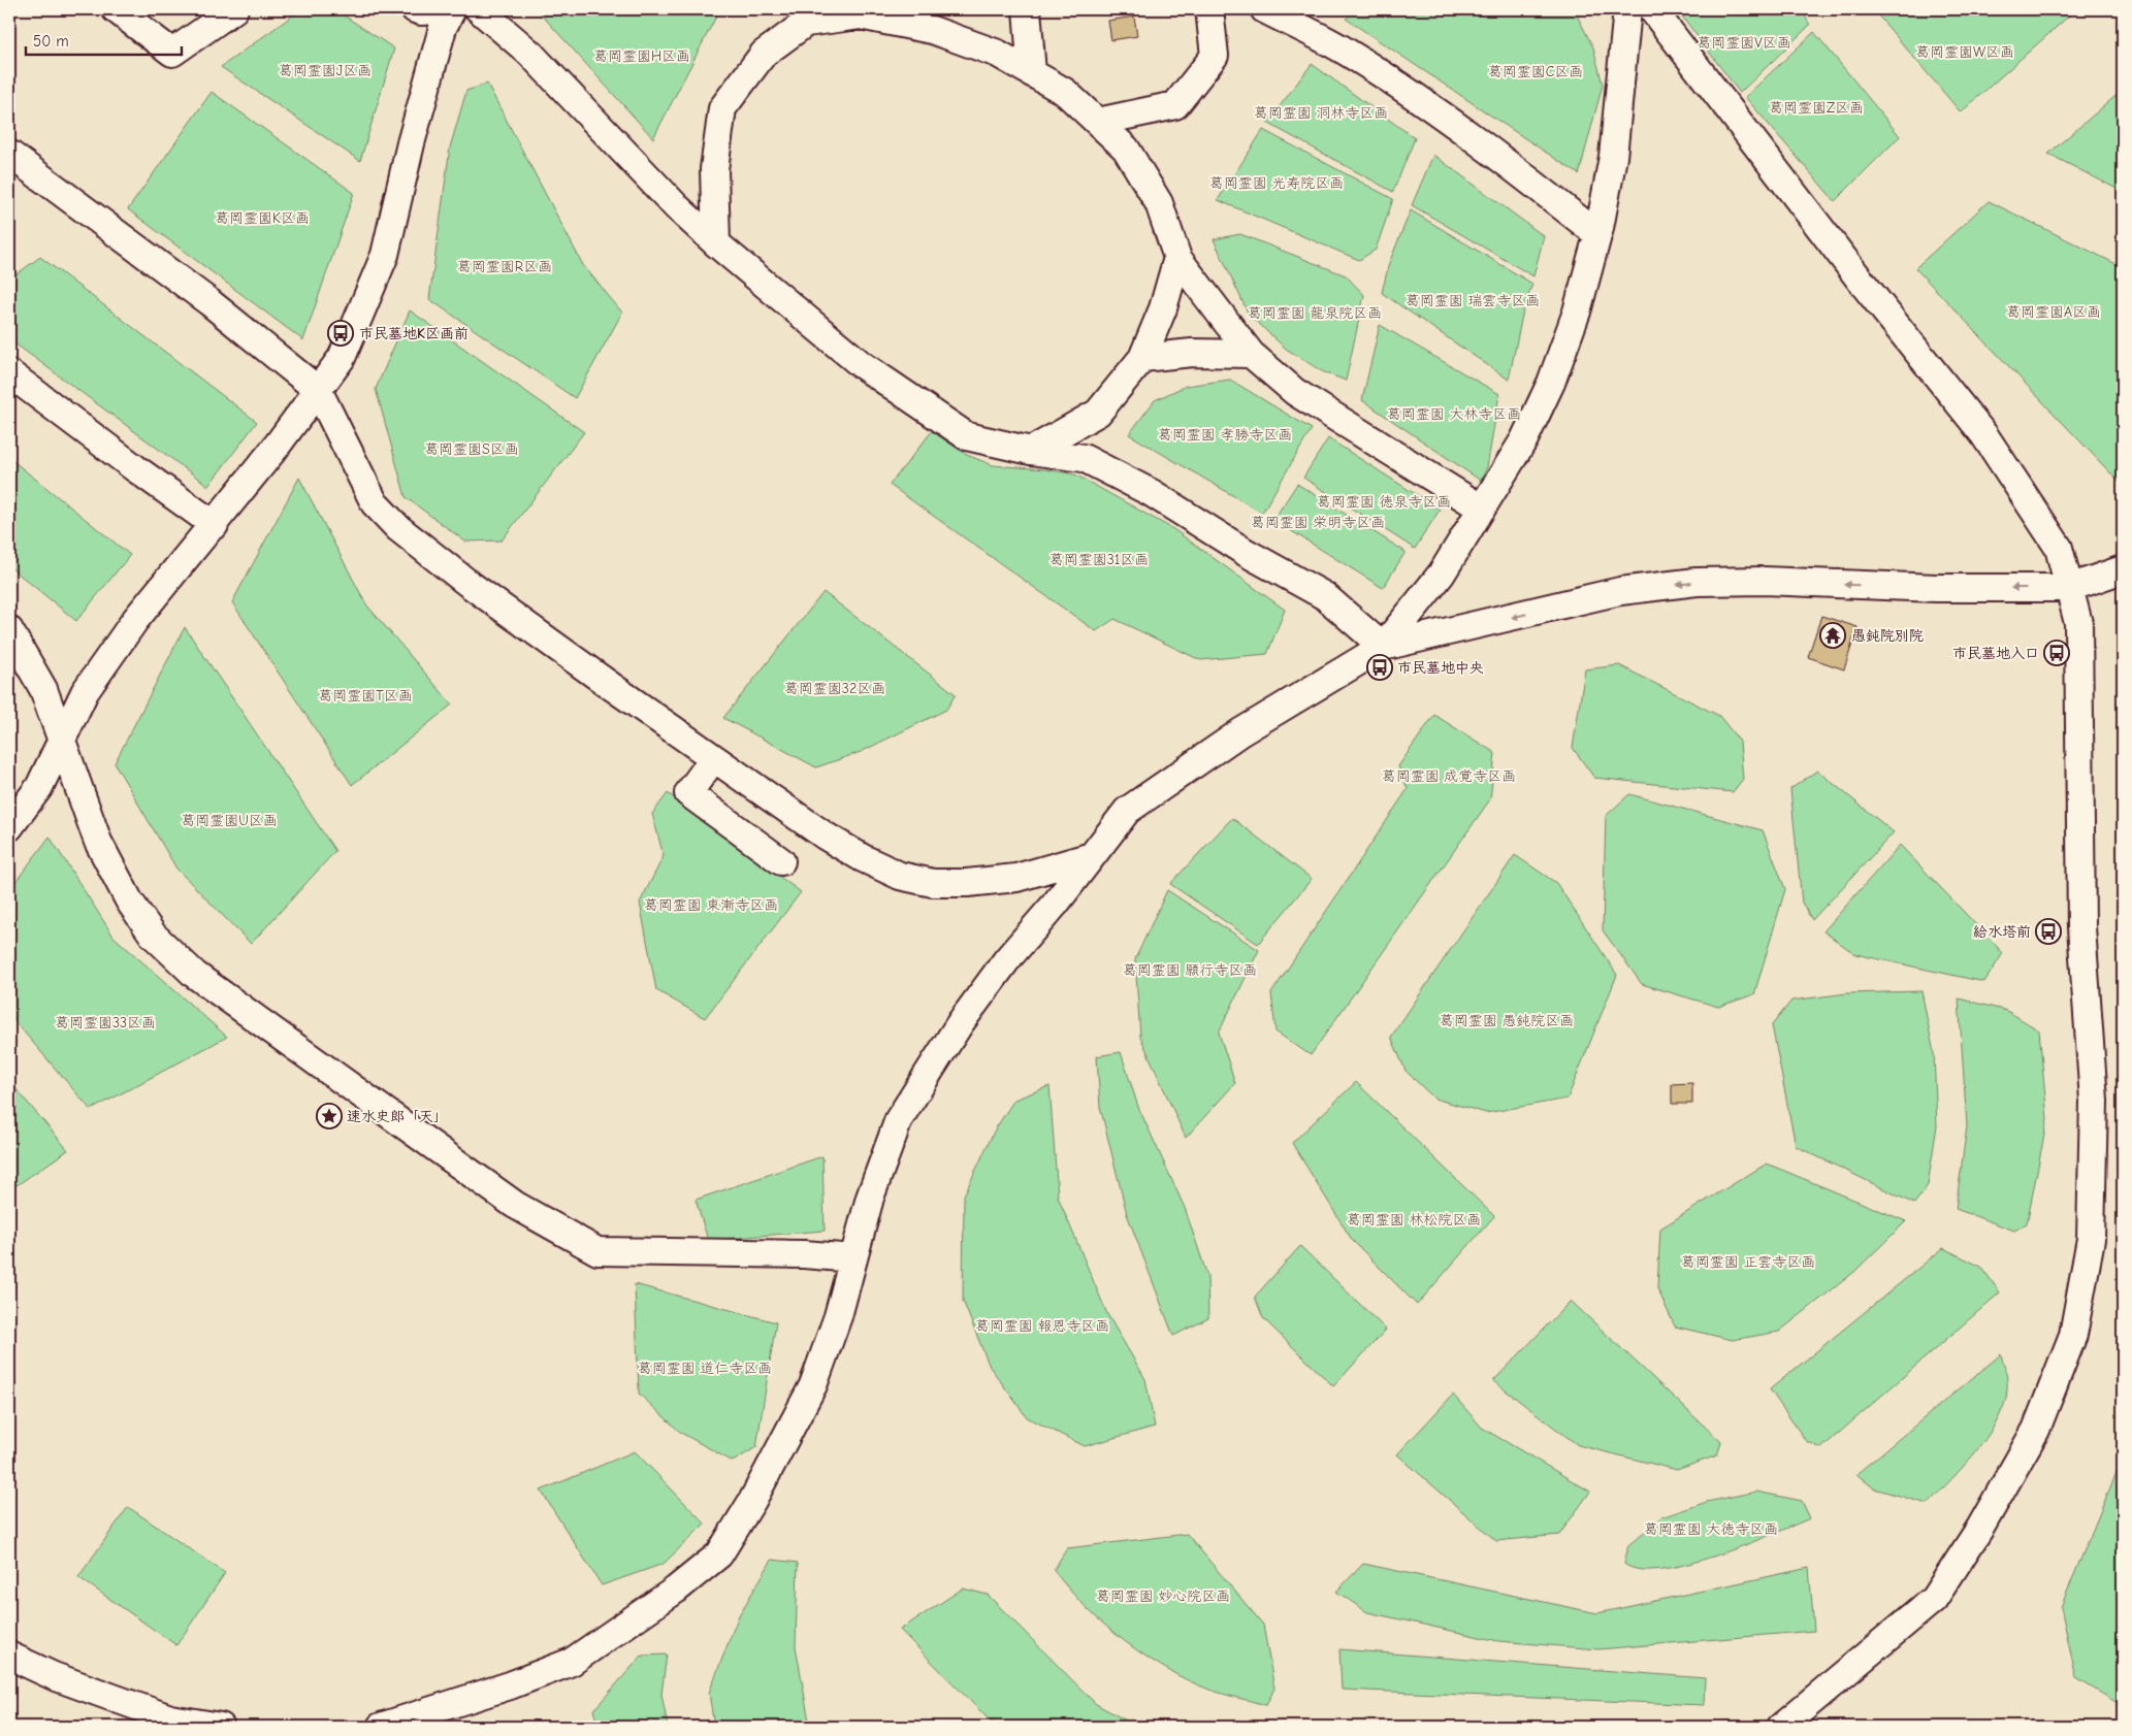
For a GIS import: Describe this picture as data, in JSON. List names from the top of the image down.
{
  "parks": [
    "葛岡霊園V区画",
    "葛岡霊園W区画",
    "葛岡霊園H区画",
    "葛岡霊園J区画",
    "葛岡霊園C区画",
    "葛岡霊園Z区画",
    "葛岡霊園 洞林寺区画",
    "葛岡霊園 光寿院区画",
    "葛岡霊園K区画",
    "葛岡霊園R区画",
    "葛岡霊園 瑞雲寺区画",
    "葛岡霊園A区画",
    "葛岡霊園 龍泉院区画",
    "葛岡霊園 大林寺区画",
    "葛岡霊園 孝勝寺区画",
    "葛岡霊園S区画",
    "葛岡霊園 徳泉寺区画",
    "葛岡霊園 栄明寺区画",
    "葛岡霊園31区画",
    "葛岡霊園32区画",
    "葛岡霊園T区画",
    "葛岡霊園 成覚寺区画",
    "葛岡霊園U区画",
    "葛岡霊園 東漸寺区画",
    "葛岡霊園 願行寺区画",
    "葛岡霊園 愚鈍院区画",
    "葛岡霊園33区画",
    "葛岡霊園 林松院区画",
    "葛岡霊園 正雲寺区画",
    "葛岡霊園 報恩寺区画",
    "葛岡霊園 道仁寺区画",
    "葛岡霊園 大徳寺区画",
    "葛岡霊園 妙心院区画"
  ],
  "places": {
    "bus stop": [
      "市民墓地K区画前",
      "市民墓地入口",
      "市民墓地中央",
      "給水塔前"
    ],
    "temple": ["愚鈍院別院"],
    "place": ["速水史郎「天」"]
  },
  "scale_bar": "50 m"
}
